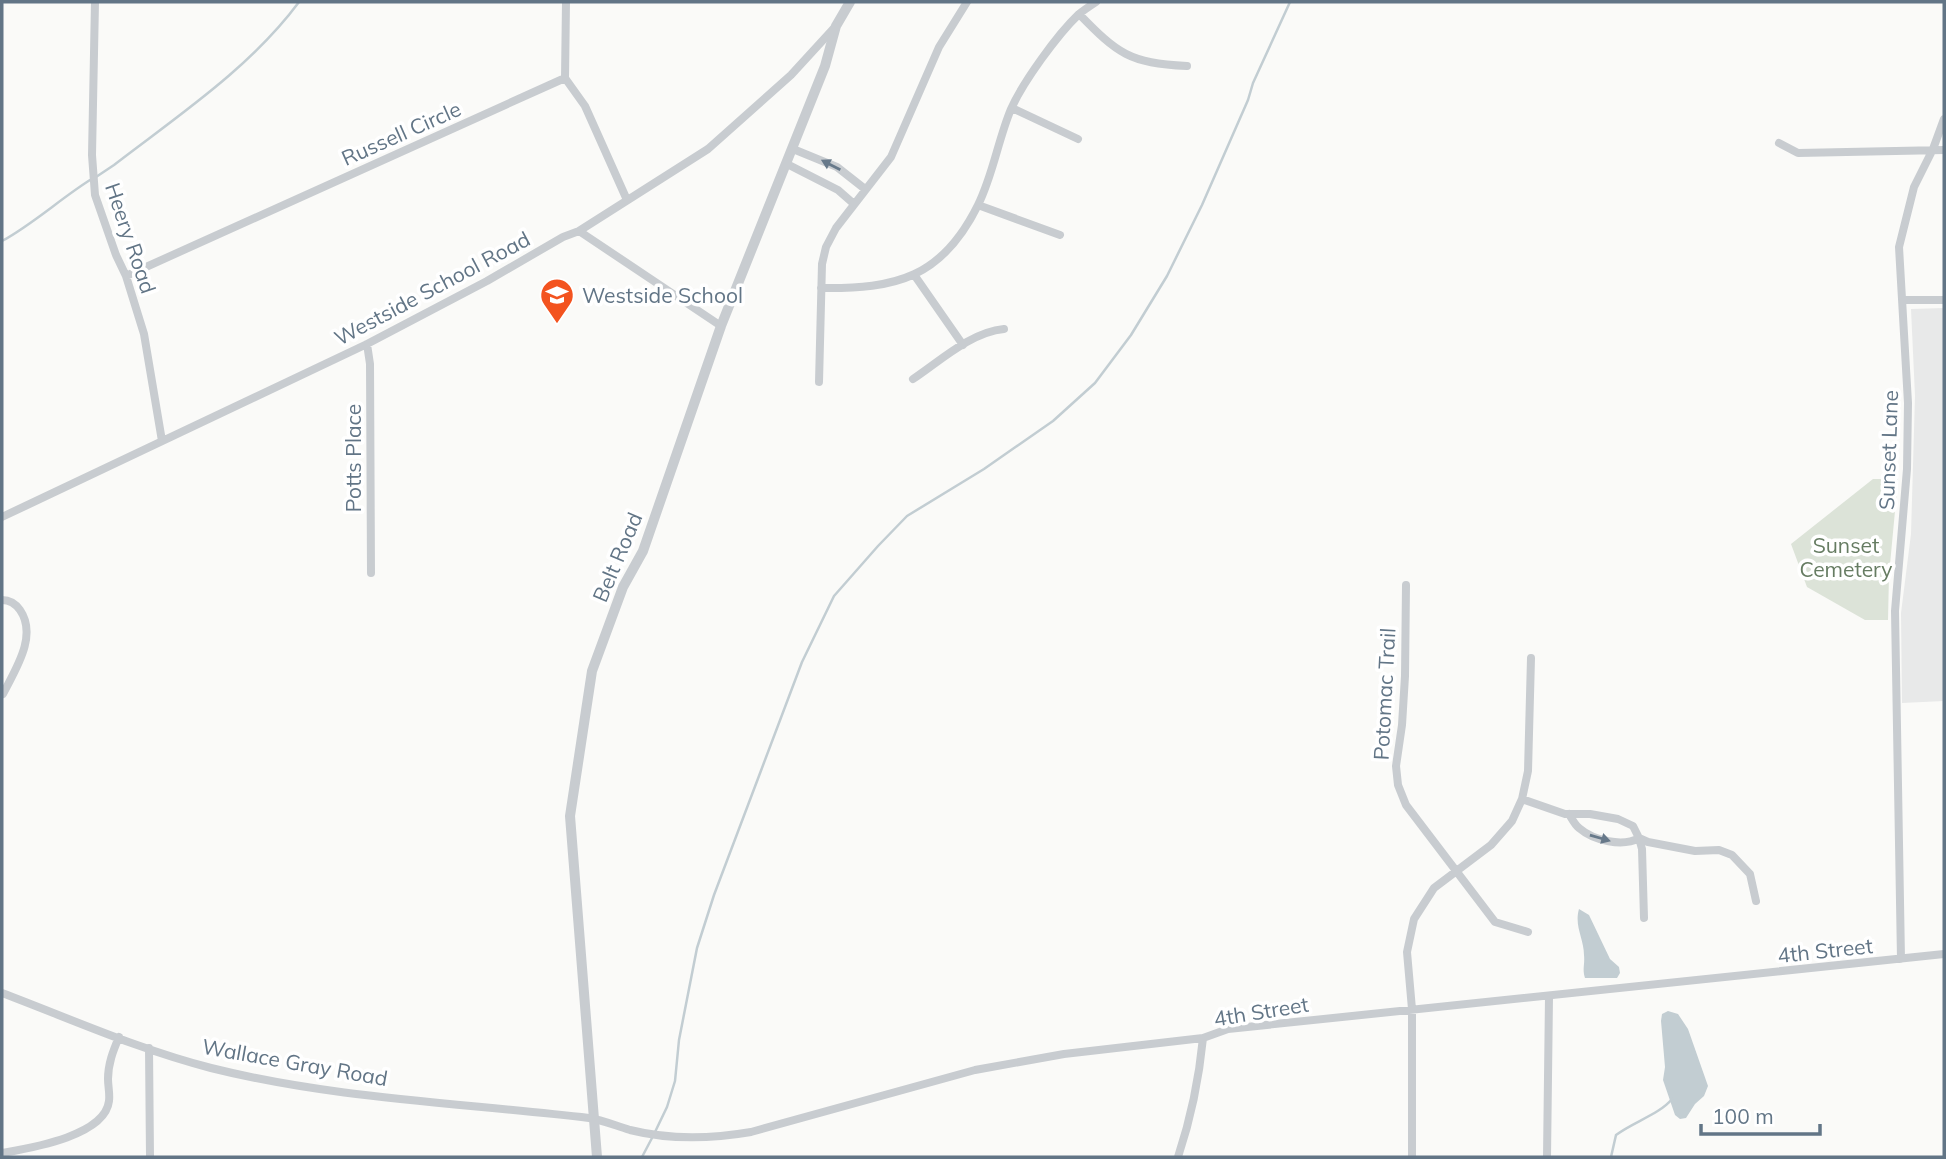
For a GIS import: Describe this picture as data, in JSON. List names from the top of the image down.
{
  "streets": {
    "street": [
      "Russell Circle",
      "Heery Road",
      "Westside School Road",
      "Sunset Lane",
      "Potts Place",
      "Belt Road",
      "Potomac Trail",
      "4th Street",
      "Wallace Gray Road"
    ]
  },
  "crossings": [
    ["Russell Circle", "Heery Road"],
    ["Heery Road", "Westside School Road"],
    ["Westside School Road", "Potts Place"],
    ["Westside School Road", "Belt Road"],
    ["Sunset Lane", "4th Street"],
    ["Belt Road", "4th Street"],
    ["Belt Road", "Wallace Gray Road"],
    ["4th Street", "Wallace Gray Road"]
  ],
  "parks": ["Sunset Cemetery"],
  "places": {
    "school or university": ["Westside School"]
  },
  "scale_bar": "100 m"
}
